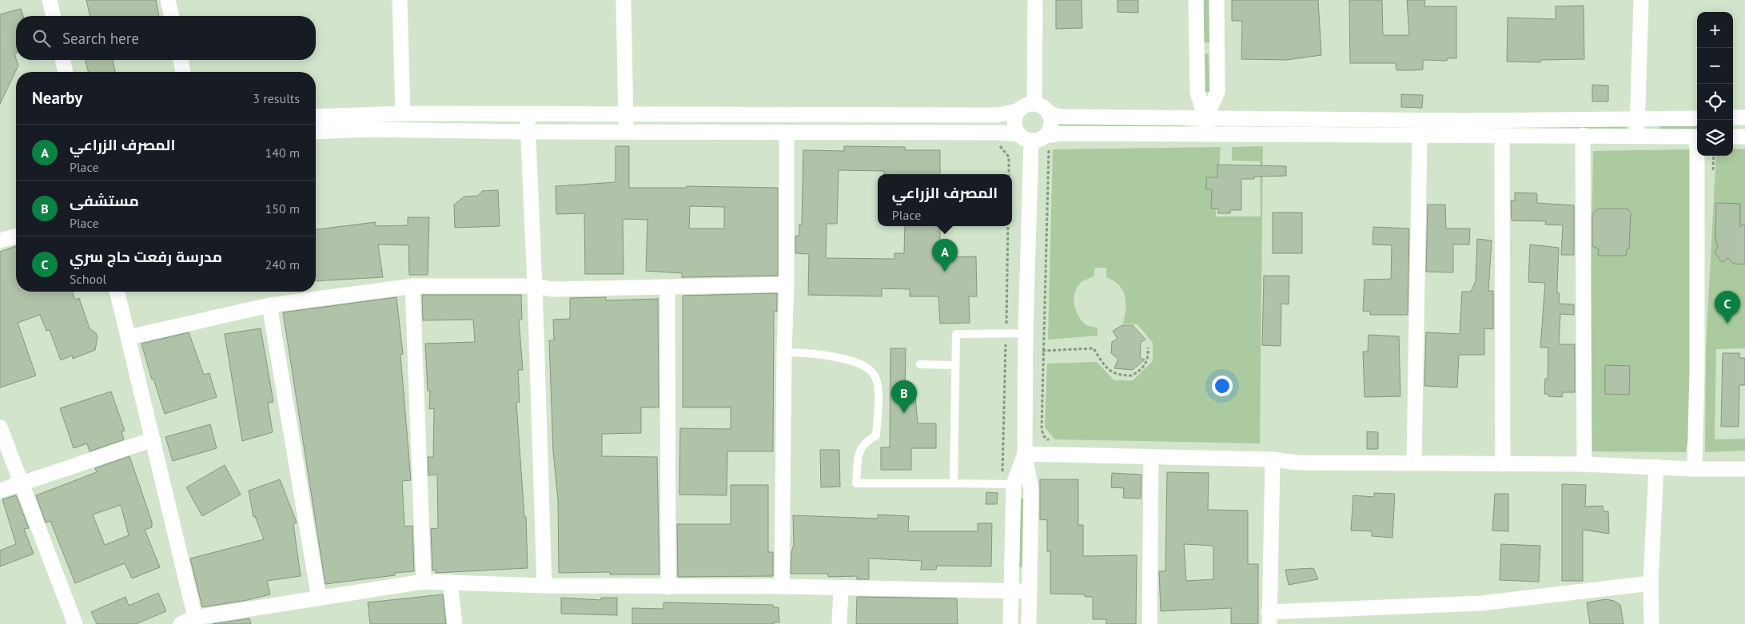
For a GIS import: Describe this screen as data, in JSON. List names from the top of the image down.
{
  "page": {
    "map_buttons": ["+", "−"],
    "search": "Search here",
    "heading": ["Nearby", "3 results"],
    "list": [
      {
        "mark": "A",
        "name": "المصرف الزراعي",
        "note": "Place",
        "value": "140 m"
      },
      {
        "mark": "B",
        "name": "مستشفى",
        "note": "Place",
        "value": "150 m"
      },
      {
        "mark": "C",
        "name": "مدرسة رفعت حاج سري",
        "note": "School",
        "value": "240 m"
      }
    ],
    "popup": ["المصرف الزراعي", "Place"],
    "pins": ["A", "C", "B"]
  }
}
